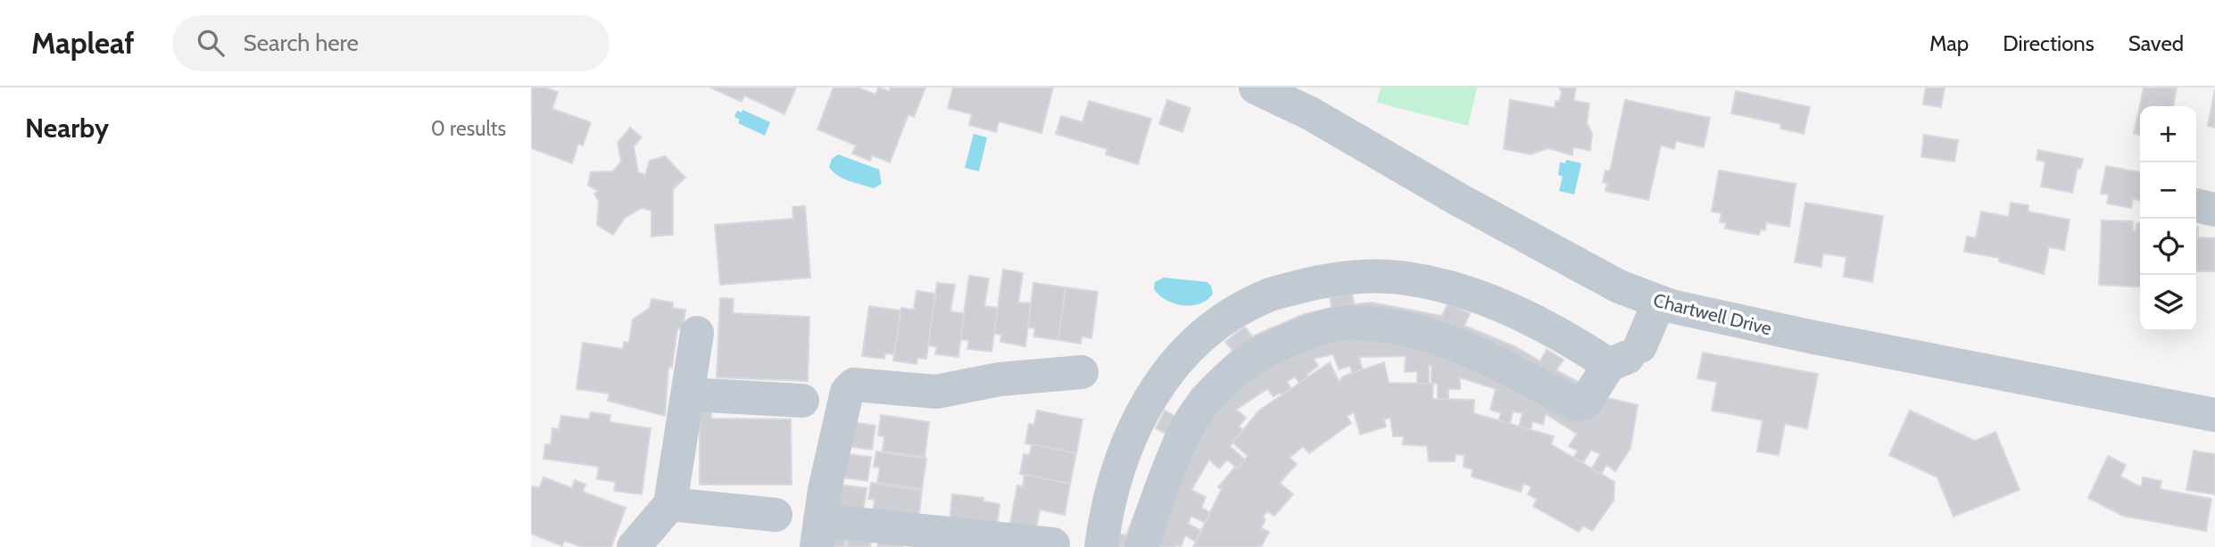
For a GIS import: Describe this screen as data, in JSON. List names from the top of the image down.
{
  "streets": {
    "street": ["Chartwell Drive"]
  },
  "page": {
    "header": "Mapleaf",
    "search": "Search here",
    "nav": ["Map", "Directions", "Saved"],
    "heading": ["Nearby", "0 results"],
    "map_buttons": ["+", "−"]
  }
}
